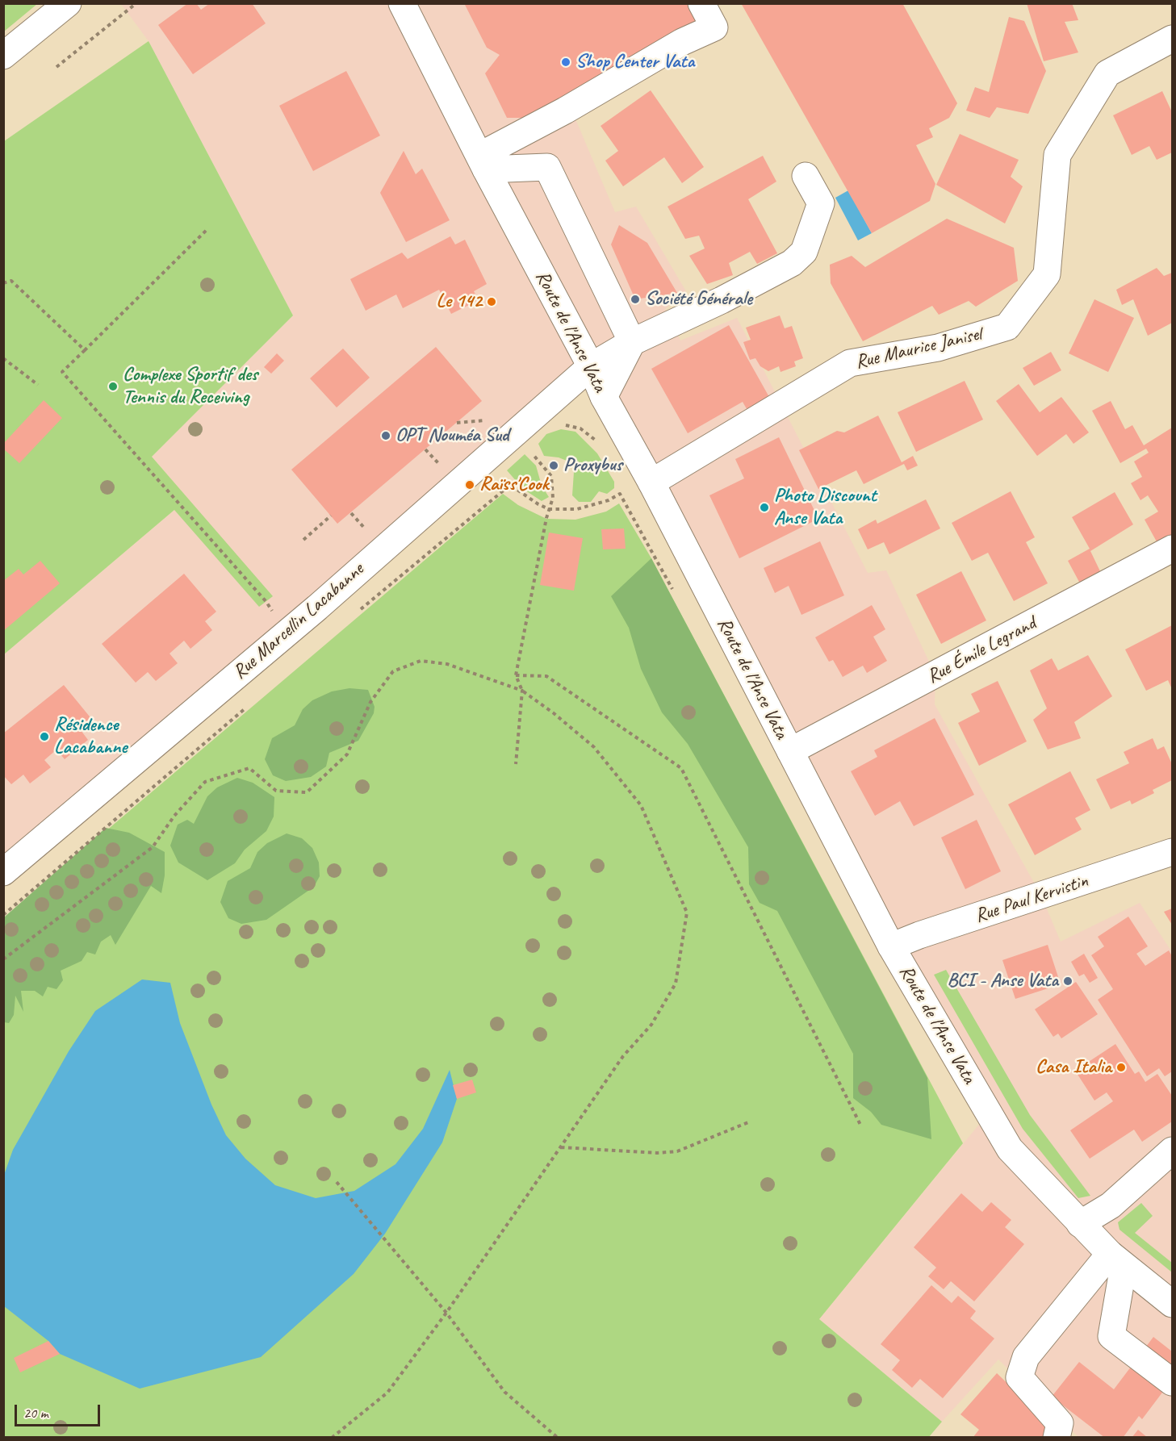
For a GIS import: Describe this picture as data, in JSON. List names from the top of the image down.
{
  "streets": {
    "street": [
      "Route de l'Anse Vata",
      "Rue Maurice Janisel",
      "Rue Marcellin Lacabanne",
      "Rue Émile Legrand",
      "Rue Paul Kervistin"
    ]
  },
  "crossings": [
    ["Route de l'Anse Vata", "Rue Maurice Janisel"],
    ["Route de l'Anse Vata", "Rue Marcellin Lacabanne"],
    ["Route de l'Anse Vata", "Rue Émile Legrand"],
    ["Route de l'Anse Vata", "Rue Paul Kervistin"]
  ],
  "places": [
    "Shop Center Vata",
    "Société Générale",
    "Le 142",
    "Complexe Sportif des Tennis du Receiving",
    "OPT Nouméa Sud",
    "Proxybus",
    "Raïss'Cook",
    "Photo Discount Anse Vata",
    "Résidence Lacabanne",
    "BCI - Anse Vata",
    "Casa Italia"
  ],
  "scale_bar": "20 m"
}
